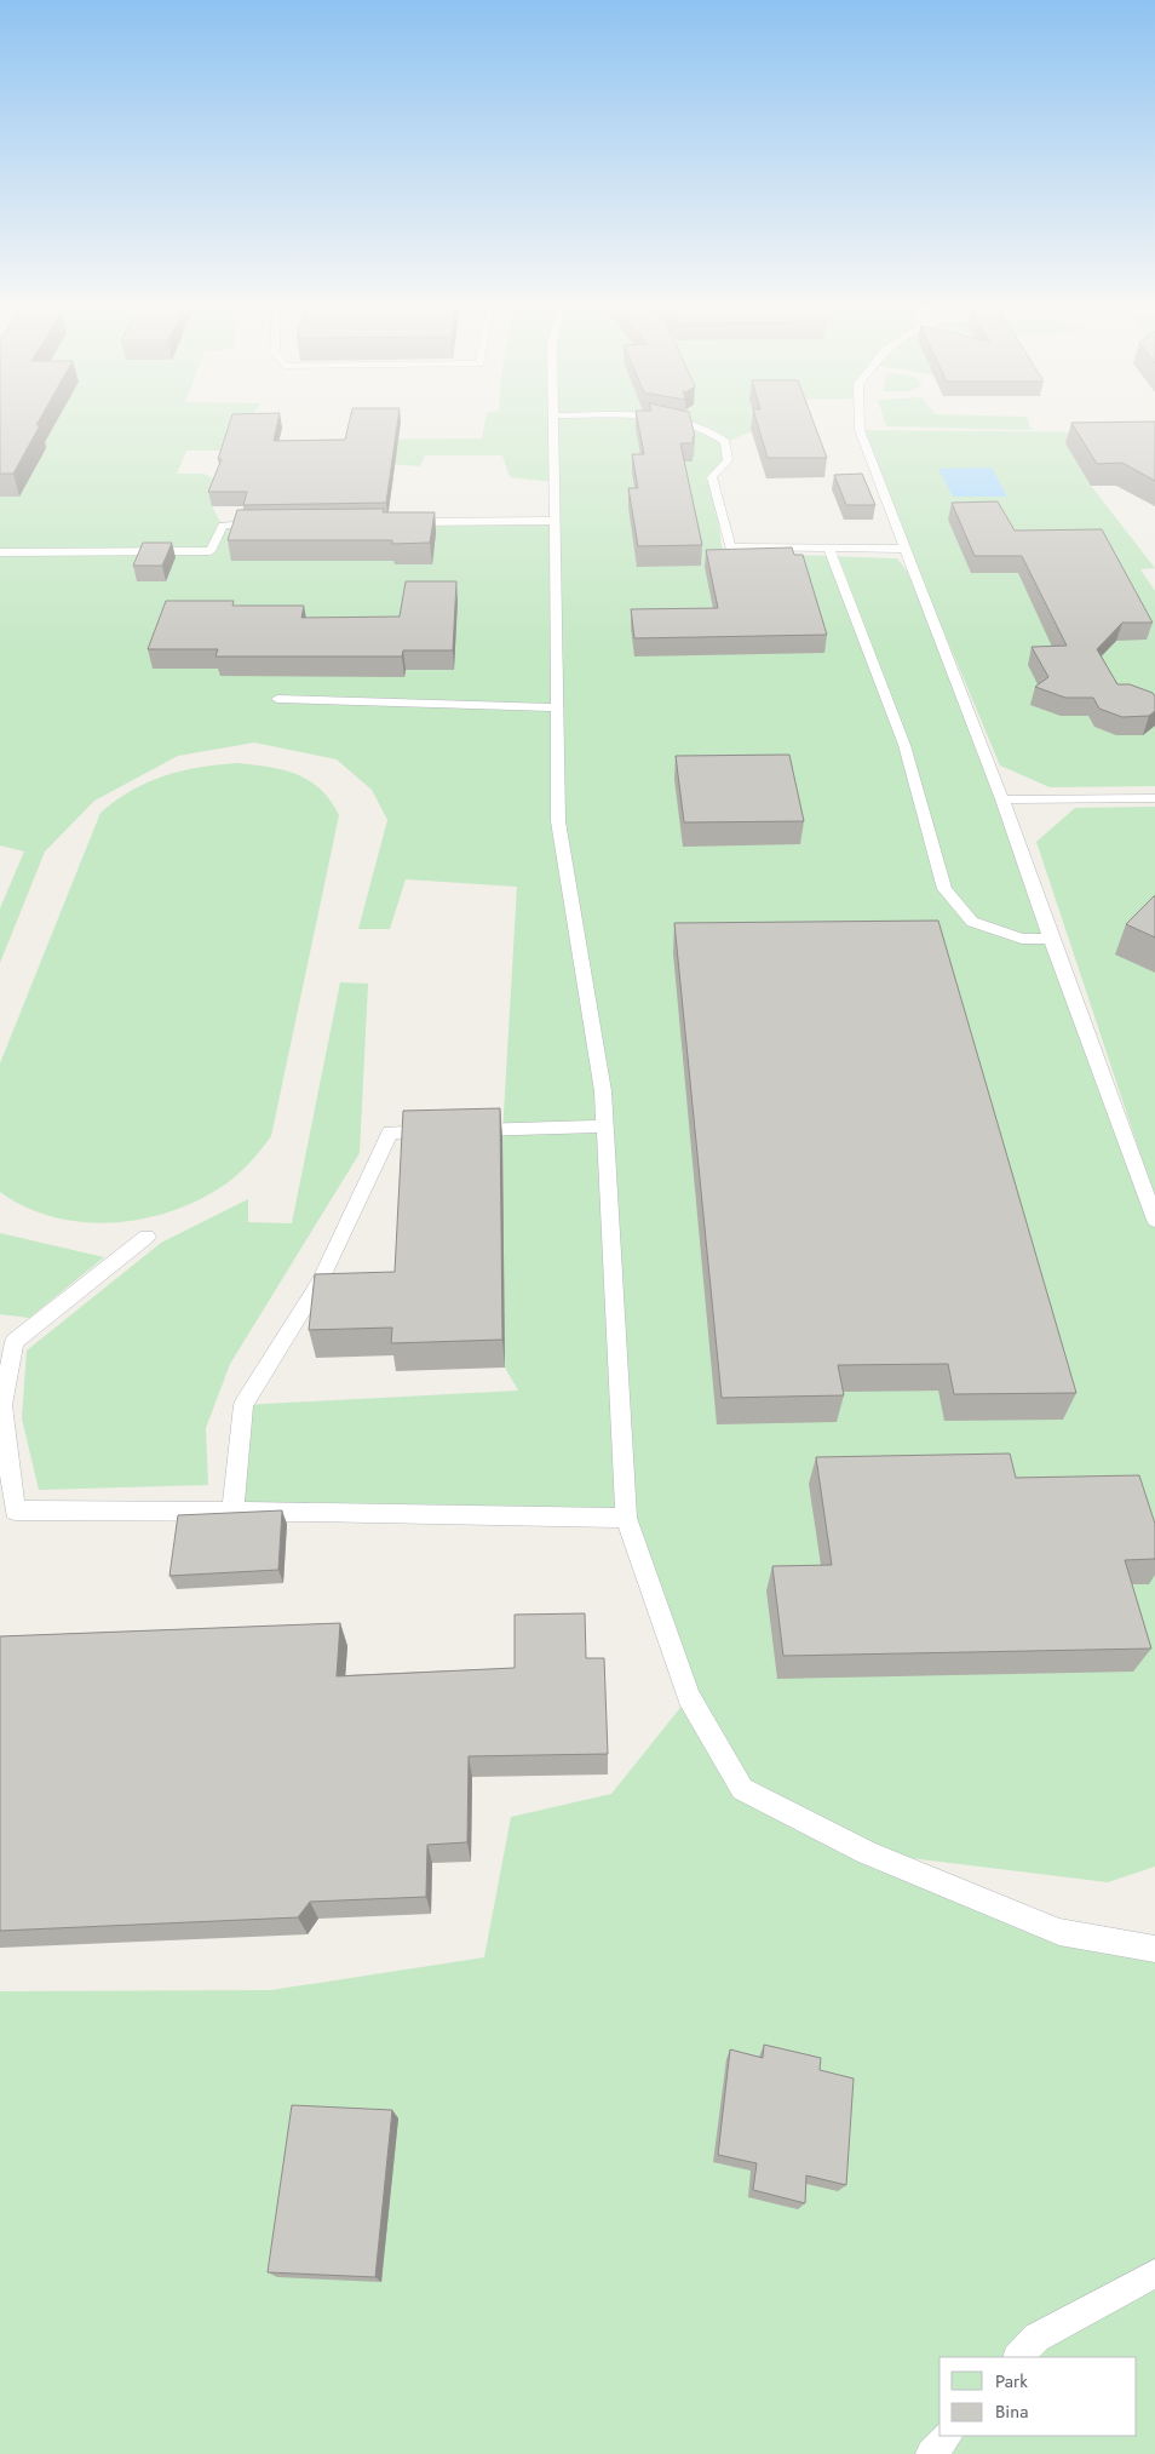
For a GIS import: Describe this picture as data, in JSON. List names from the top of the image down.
{
  "legend": ["Park", "Bina"]
}
